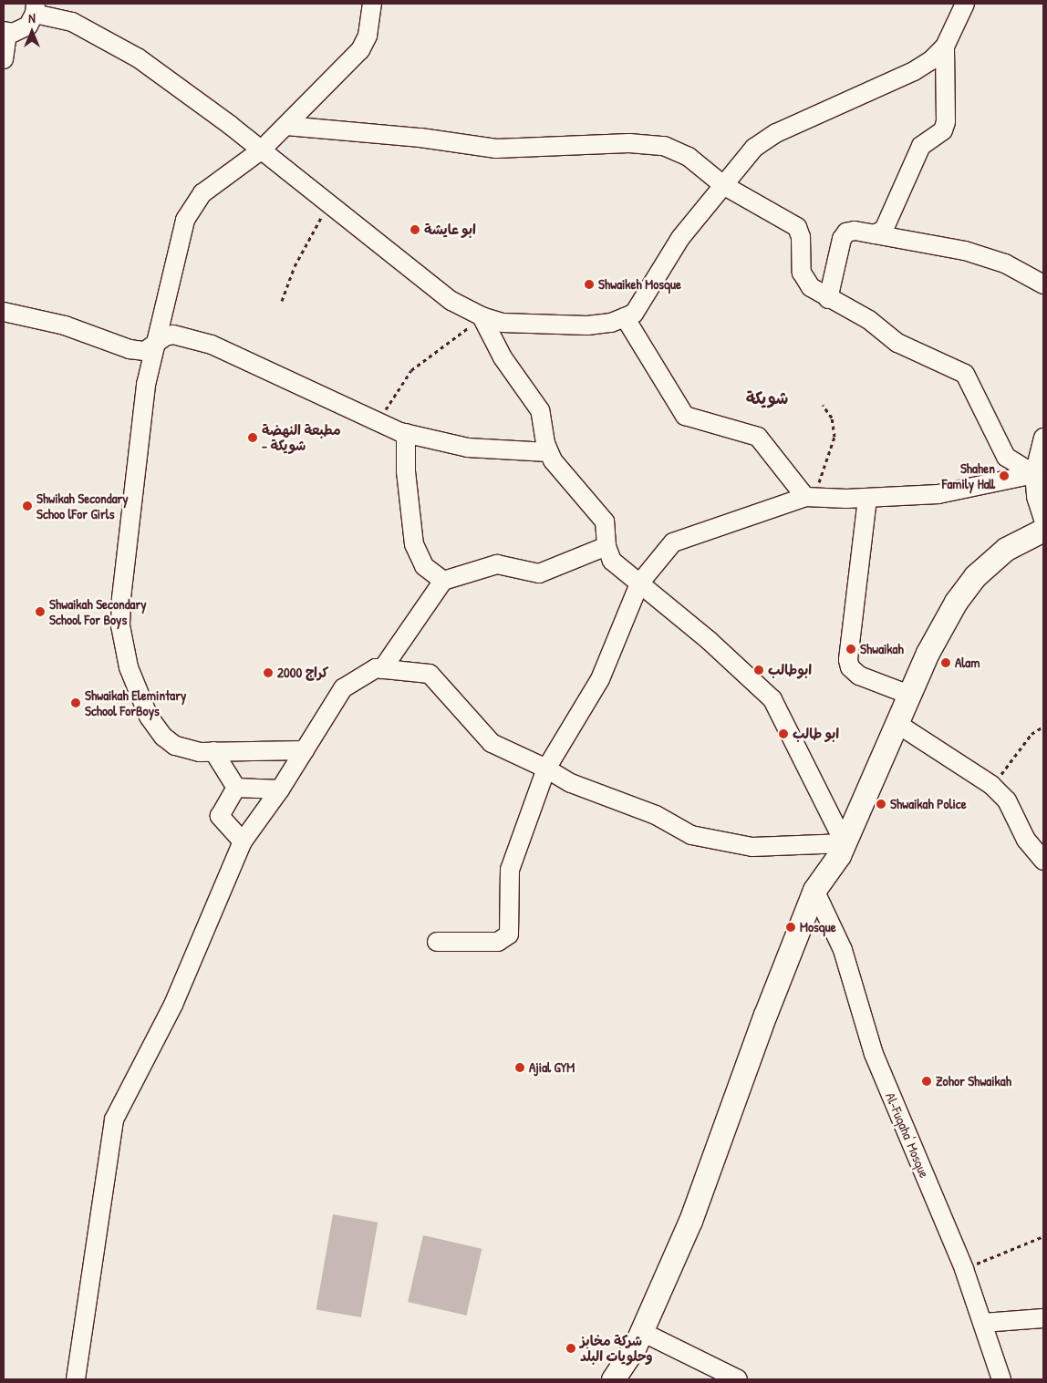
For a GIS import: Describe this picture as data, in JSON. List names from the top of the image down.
{
  "streets": {
    "street": ["Al-Fuqaha' Mosque"]
  },
  "districts": ["شويكة"],
  "places": [
    "ابو عايشة",
    "Shwaikeh Mosque",
    "مطبعة النهضة - شويكة",
    "Shahen Family Hall",
    "Shwikah Secondary Schoo lFor Girls",
    "Shwaikah Secondary School For Boys",
    "Shwaikah",
    "Alam",
    "ابوطالب",
    "كراج 2000",
    "Shwaikah Elemintary School ForBoys",
    "ابو طالب",
    "Shwaikah Police",
    "Mosque",
    "Ajial GYM",
    "Zohor Shwaikah",
    "شركة مخابز وحلويات البلد"
  ],
  "north": "top"
}
